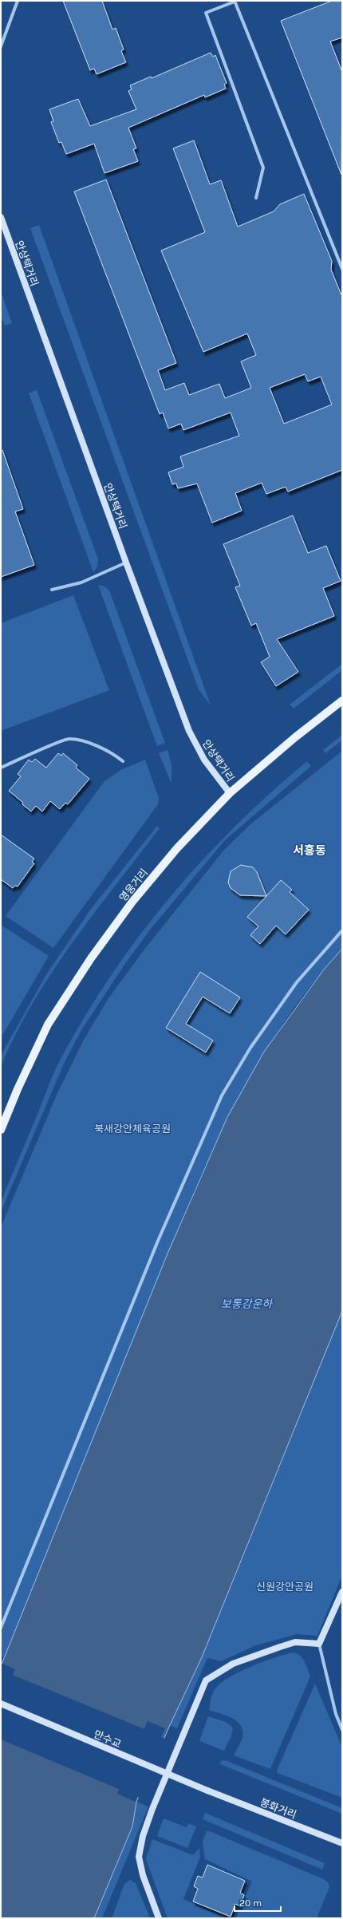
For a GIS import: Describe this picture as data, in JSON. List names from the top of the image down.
{
  "streets": {
    "main road": [
      "안상택거리",
      "영웅거리",
      "만수교",
      "봉화거리"
    ]
  },
  "crossings": [
    ["안상택거리", "영웅거리"],
    ["만수교", "봉화거리"]
  ],
  "districts": ["서흥동"],
  "water": ["보통강운하"],
  "parks": ["북새강안체육공원", "신원강안공원"],
  "scale_bar": "20 m"
}
